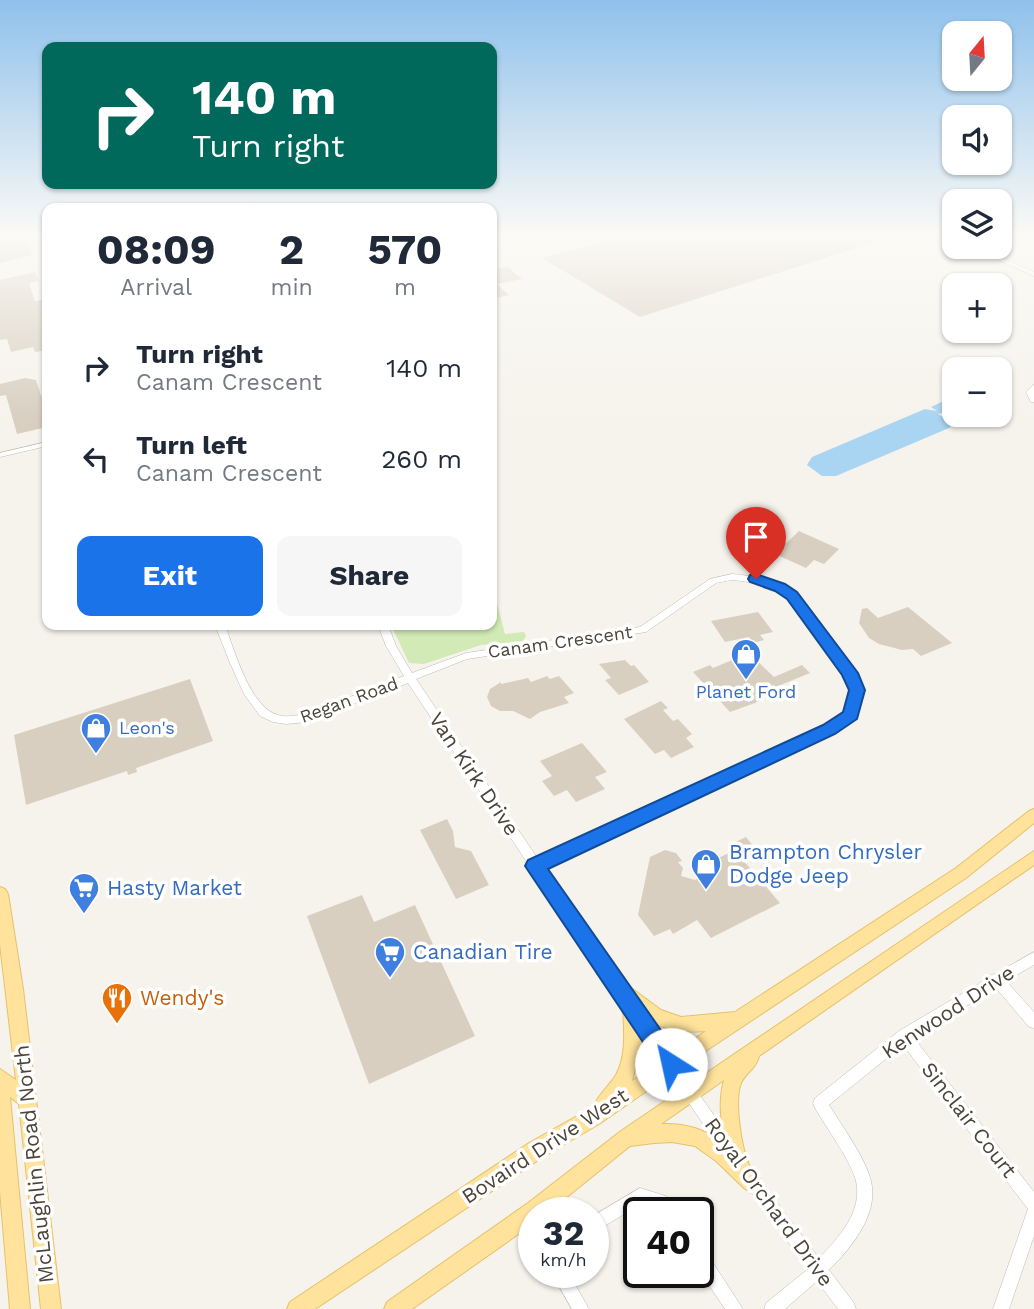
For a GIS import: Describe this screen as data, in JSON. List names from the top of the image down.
{
  "streets": {
    "main road": ["Bovaird Drive West", "McLaughlin Road North"],
    "street": [
      "Canam Crescent",
      "Regan Road",
      "Van Kirk Drive",
      "Kenwood Drive",
      "Sinclair Court",
      "Royal Orchard Drive"
    ]
  },
  "crossings": [
    ["Canam Crescent", "Regan Road"],
    ["Canam Crescent", "Van Kirk Drive"],
    ["Regan Road", "Van Kirk Drive"],
    ["Van Kirk Drive", "Bovaird Drive West"],
    ["Van Kirk Drive", "Royal Orchard Drive"],
    ["Kenwood Drive", "Sinclair Court"],
    ["Kenwood Drive", "Royal Orchard Drive"],
    ["Bovaird Drive West", "Royal Orchard Drive"]
  ],
  "places": {
    "shop": ["Planet Ford", "Leon's", "Brampton Chrysler Dodge Jeep"],
    "supermarket": ["Hasty Market", "Canadian Tire"],
    "restaurant": ["Wendy's"]
  },
  "north": "top",
  "page": {
    "map_buttons": ["+", "−"],
    "turn": ["140 m", "Turn right"],
    "eta": [
      "08:09",
      "Arrival",
      "2",
      "min",
      "570",
      "m"
    ],
    "list": [
      {
        "name": "Turn right",
        "note": "Canam Crescent",
        "value": "140 m"
      },
      {
        "name": "Turn left",
        "note": "Canam Crescent",
        "value": "260 m"
      }
    ],
    "buttons": ["Exit", "Share"],
    "speed": "32 km/h",
    "limit": "40"
  }
}
